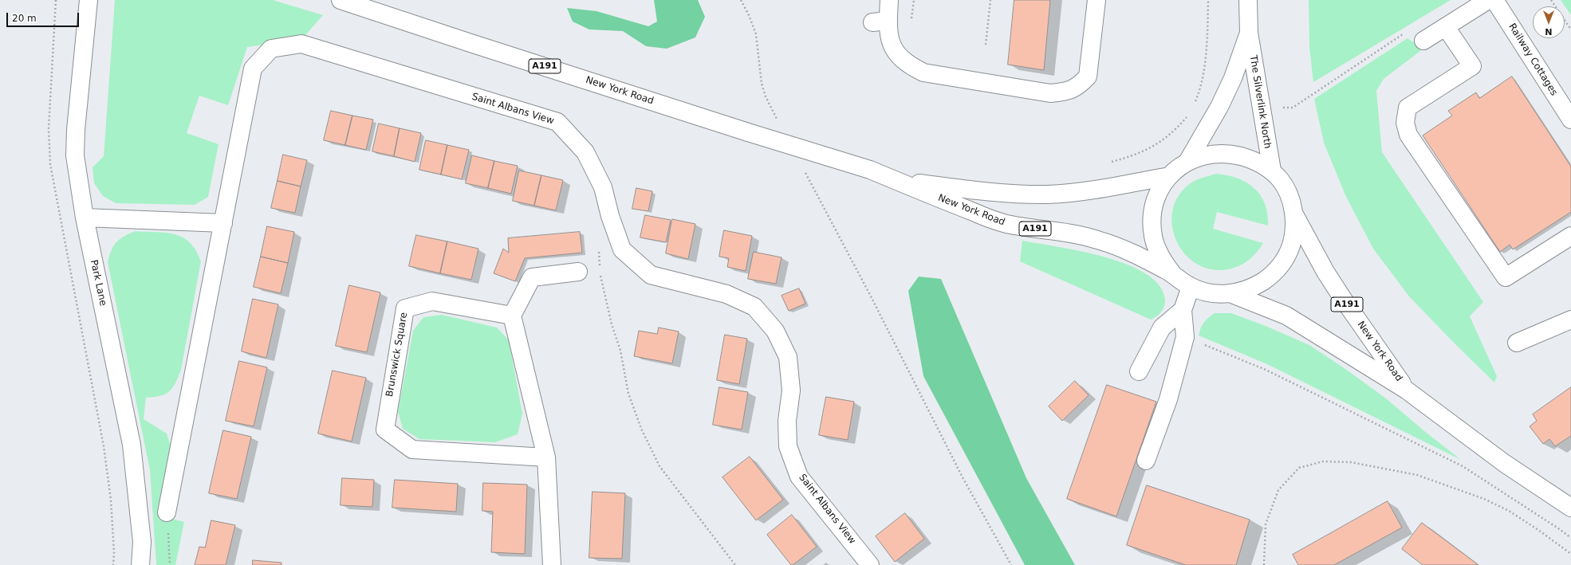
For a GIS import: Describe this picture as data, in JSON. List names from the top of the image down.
{
  "streets": {
    "street": [
      "Railway Cottages",
      "A191",
      "New York Road",
      "The Silverlink North",
      "Saint Albans View",
      "Park Lane",
      "Brunswick Square"
    ]
  },
  "crossings": [
    ["New York Road", "The Silverlink North"]
  ],
  "scale_bar": "20 m",
  "north": "bottom"
}
